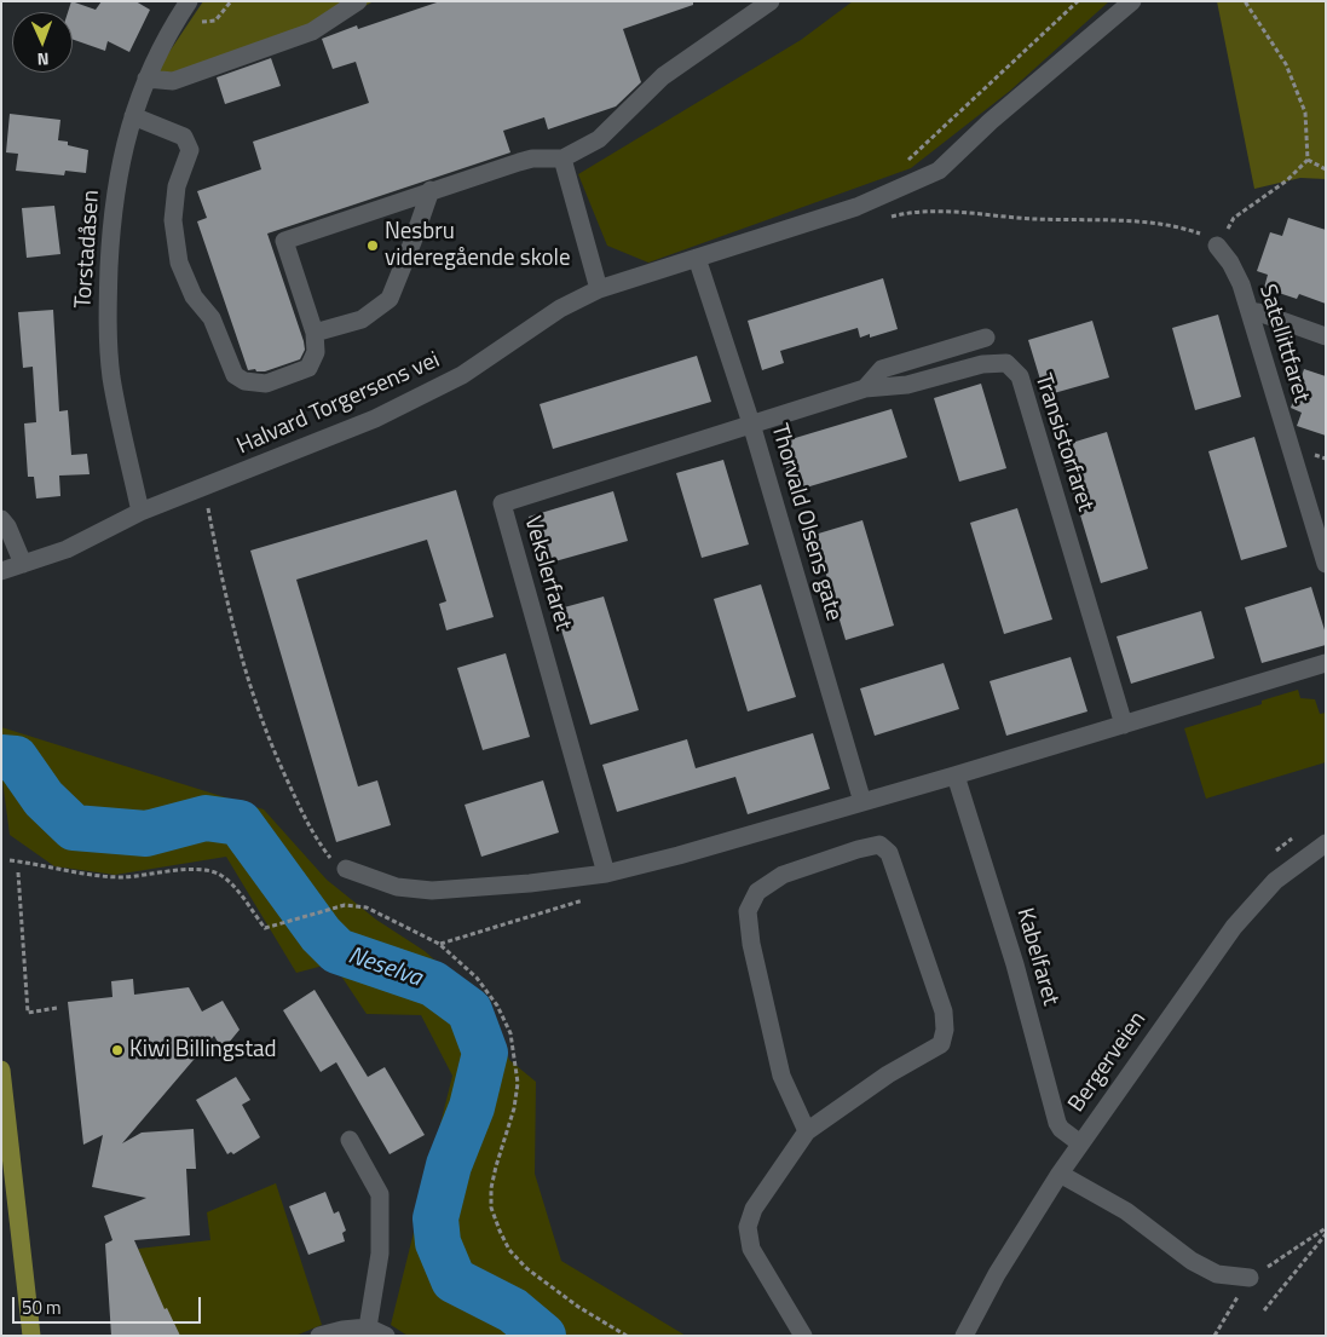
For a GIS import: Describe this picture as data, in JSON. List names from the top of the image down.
{
  "streets": {
    "street": [
      "Torstadåsen",
      "Satellittfaret",
      "Halvard Torgersens vei",
      "Transistorfaret",
      "Thorvald Olsens gate",
      "Vekslerfaret",
      "Kabelfaret",
      "Bergerveien"
    ]
  },
  "crossings": [
    ["Torstadåsen", "Halvard Torgersens vei"],
    ["Halvard Torgersens vei", "Thorvald Olsens gate"],
    ["Transistorfaret", "Thorvald Olsens gate"],
    ["Transistorfaret", "Vekslerfaret"],
    ["Thorvald Olsens gate", "Vekslerfaret"],
    ["Kabelfaret", "Bergerveien"]
  ],
  "water": ["Neselva"],
  "places": ["Nesbru videregående skole", "Kiwi Billingstad"],
  "scale_bar": "50 m",
  "north": "bottom"
}
